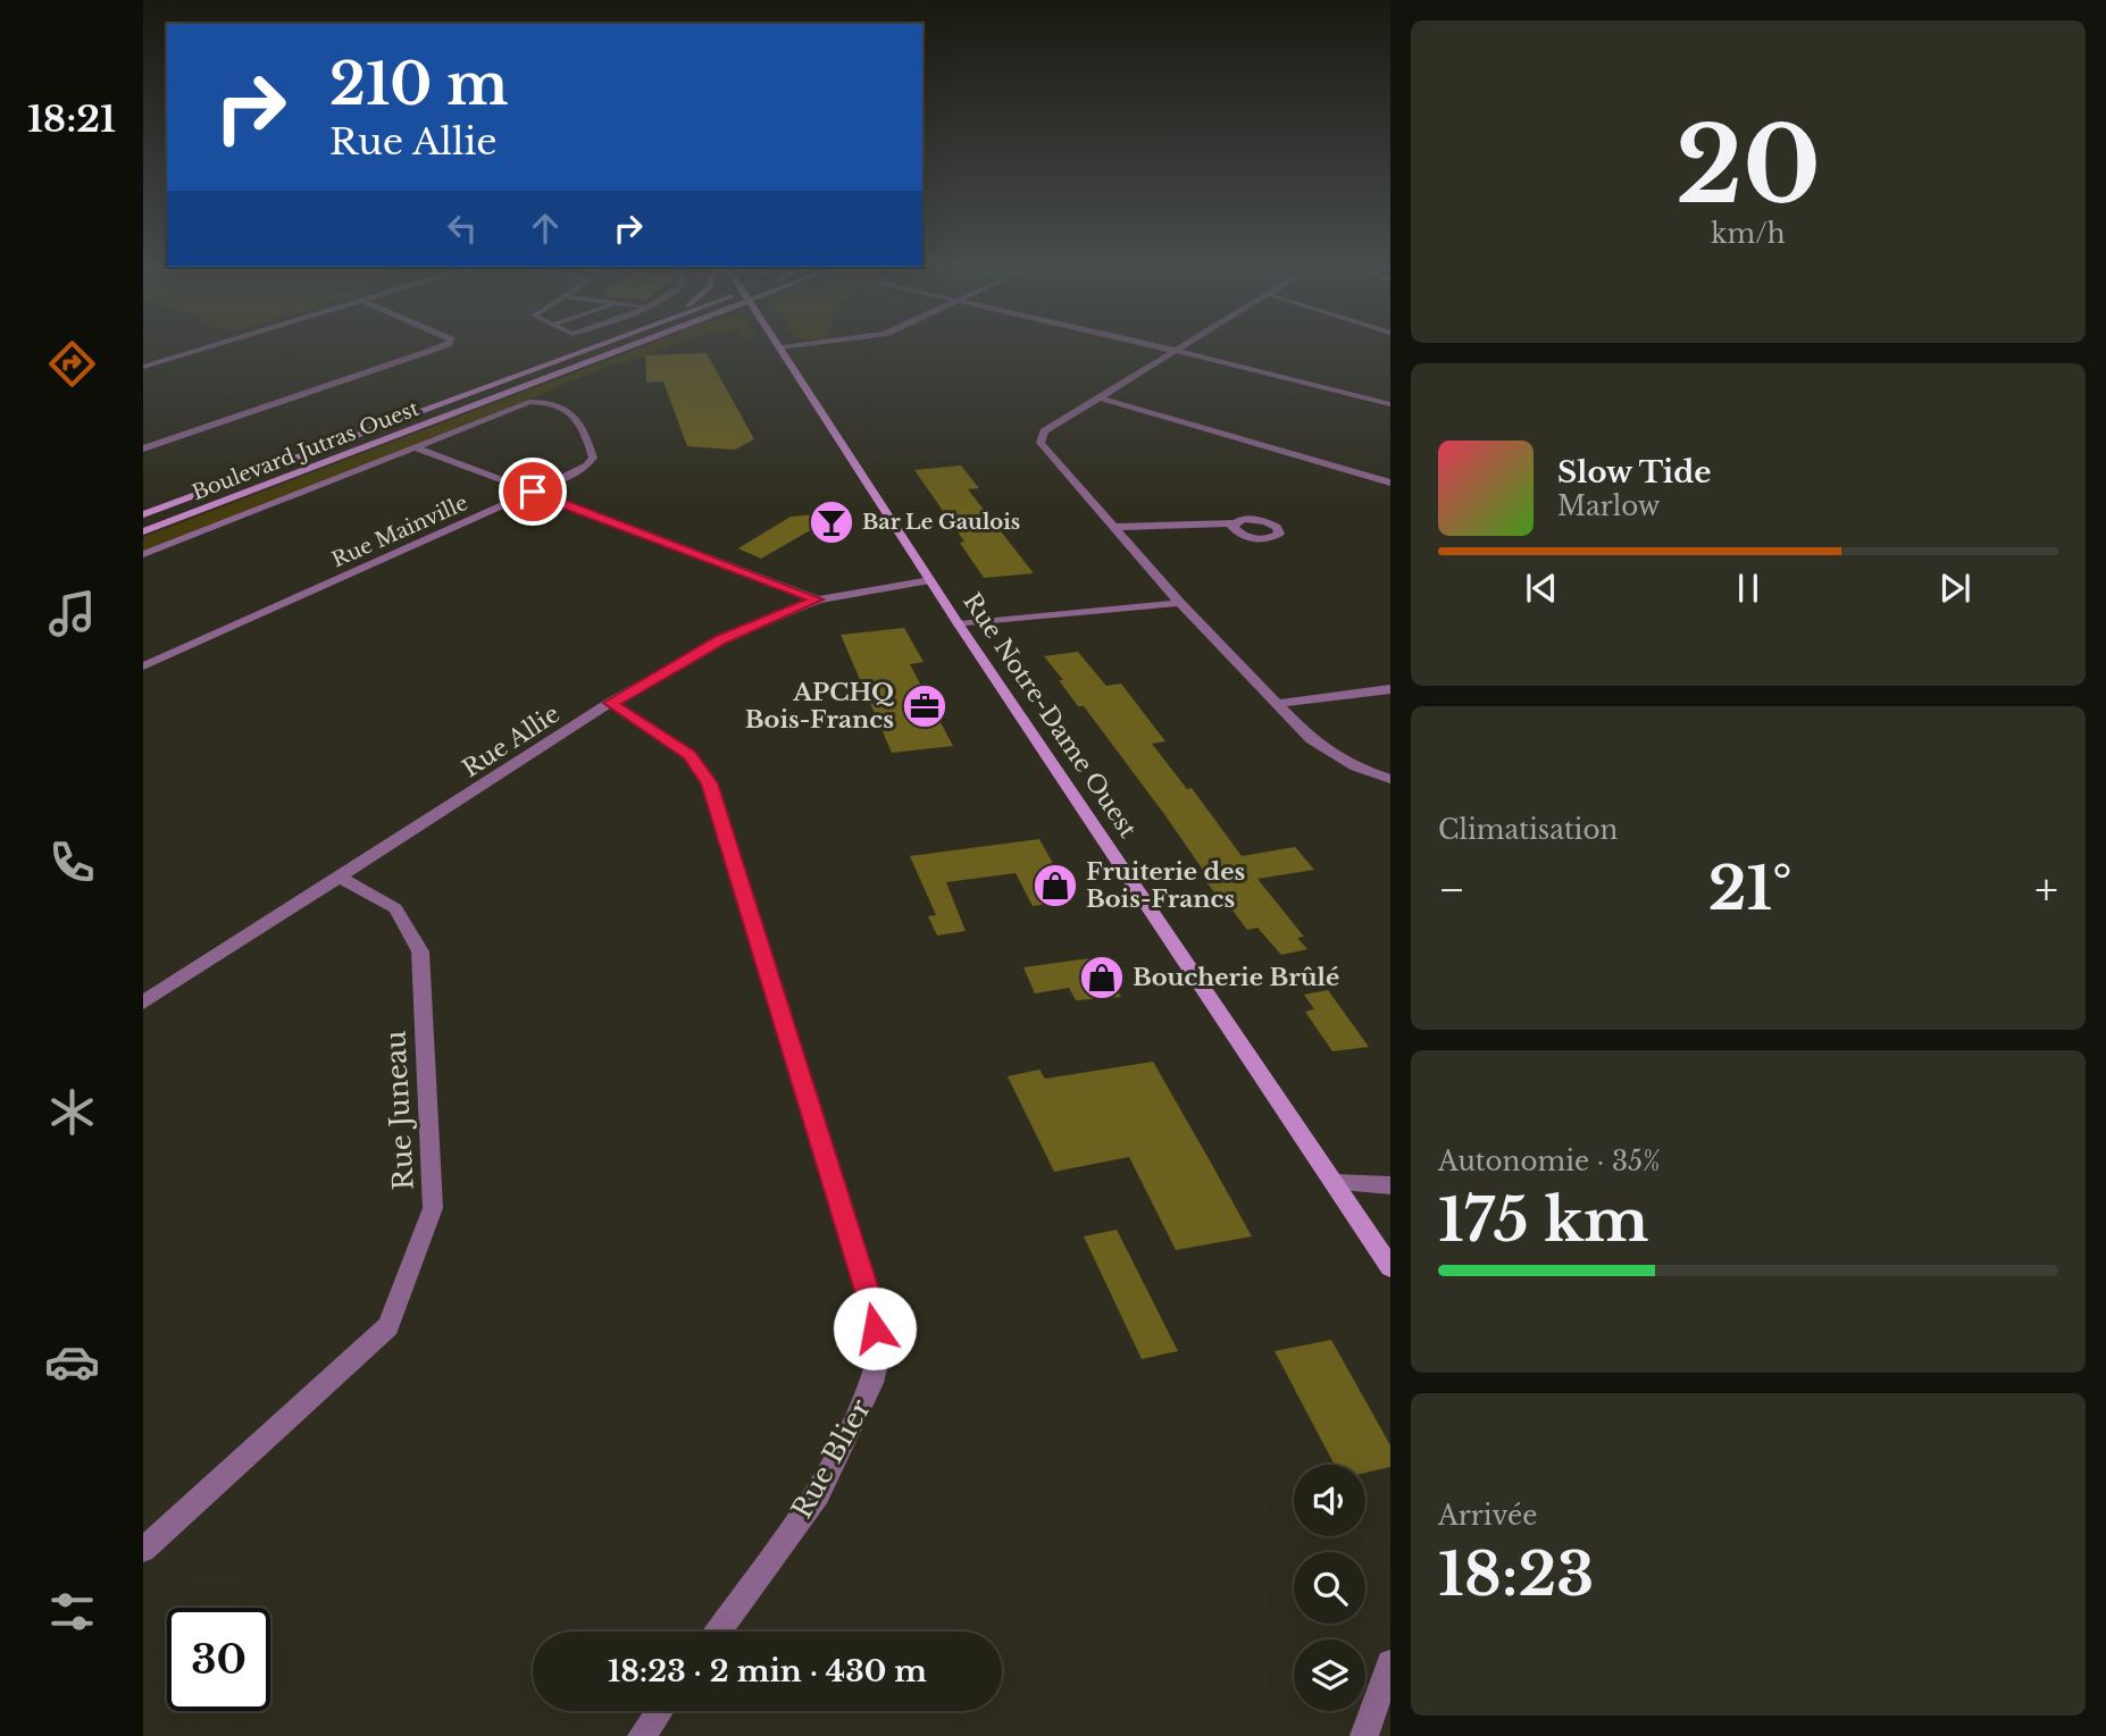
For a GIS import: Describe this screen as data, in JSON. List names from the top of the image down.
{
  "streets": {
    "main road": ["Boulevard Jutras Ouest", "Rue Notre-Dame Ouest"],
    "street": [
      "Rue Mainville",
      "Rue Allie",
      "Rue Juneau",
      "Rue Blier"
    ]
  },
  "crossings": [
    ["Rue Notre-Dame Ouest", "Rue Allie"],
    ["Rue Allie", "Rue Juneau"],
    ["Rue Allie", "Rue Blier"]
  ],
  "places": {
    "bar": ["Bar Le Gaulois"],
    "office": ["APCHQ Bois-Francs"],
    "shop": ["Fruiterie des Bois-Francs", "Boucherie Brûlé"]
  },
  "page": {
    "tabs": "18:21",
    "tile": [
      ["20", "km/h"],
      "Climatisation",
      ["Autonomie · 35%", "175 km"],
      ["Arrivée", "18:23"]
    ],
    "turn": ["210 m", "Rue Allie"],
    "song": ["Slow Tide", "Marlow"],
    "heat": ["−", "21°", "+"],
    "limit": "30",
    "trip": "18:23 · 2 min · 430 m"
  }
}
